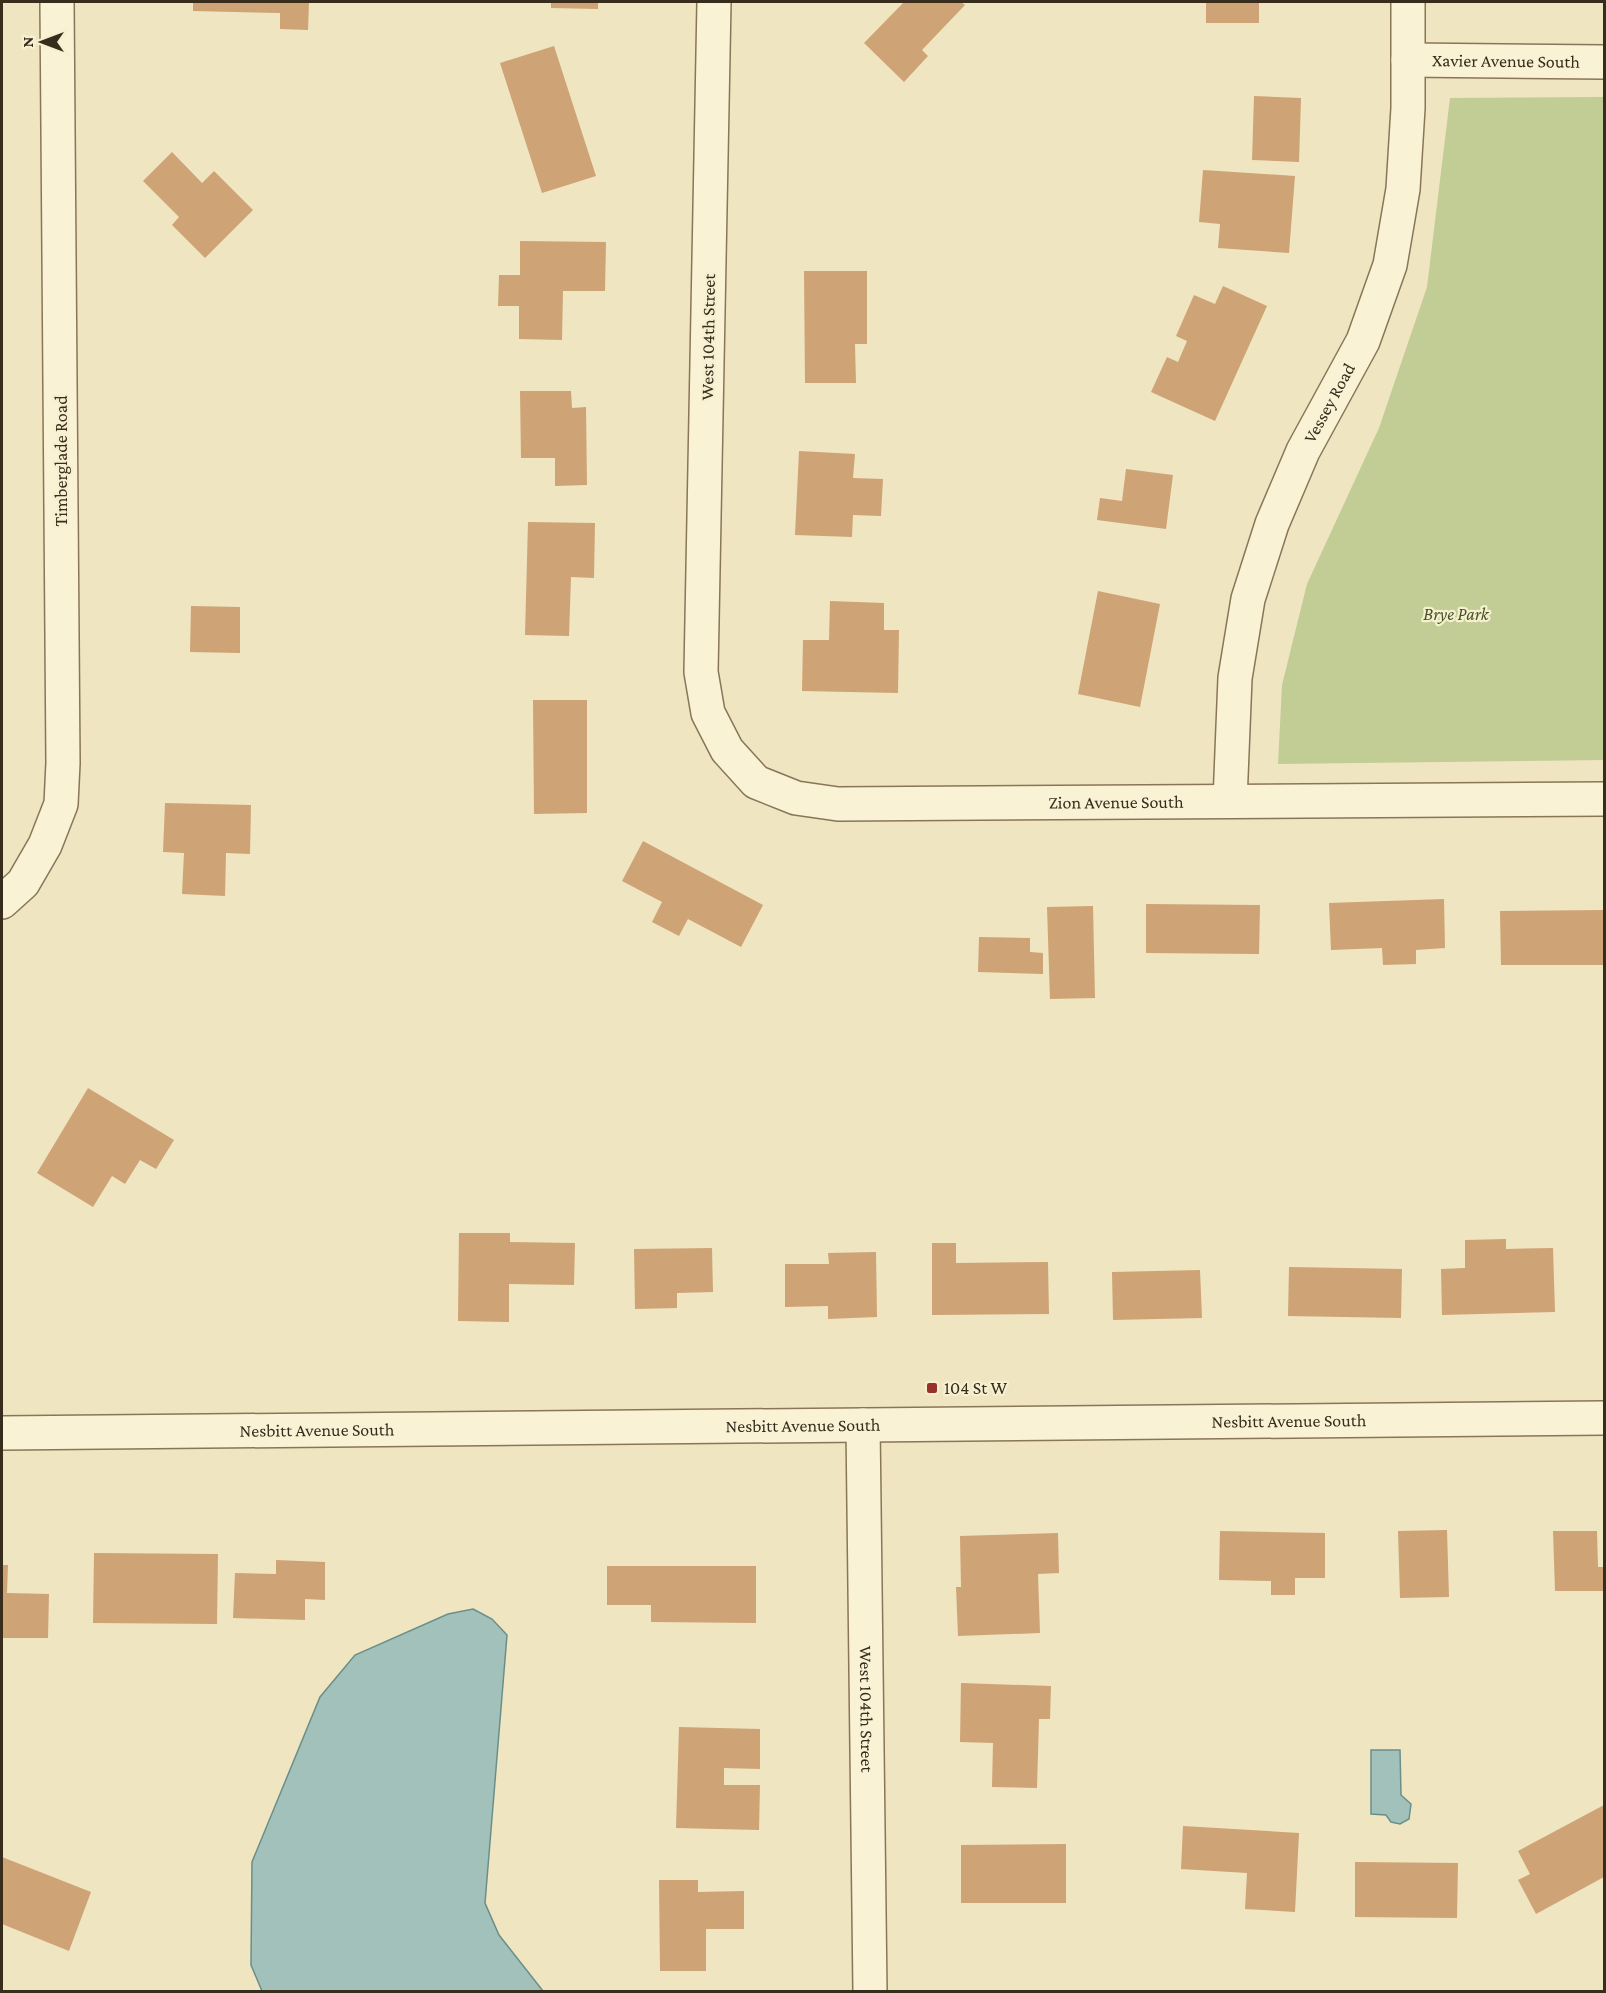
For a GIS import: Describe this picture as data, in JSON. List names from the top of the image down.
{
  "streets": {
    "street": [
      "Xavier Avenue South",
      "West 104th Street",
      "Vessey Road",
      "Timberglade Road",
      "Zion Avenue South",
      "Nesbitt Avenue South"
    ]
  },
  "crossings": [
    ["Xavier Avenue South", "Vessey Road"],
    ["West 104th Street", "Zion Avenue South"],
    ["West 104th Street", "Nesbitt Avenue South"],
    ["Vessey Road", "Zion Avenue South"]
  ],
  "parks": ["Brye Park"],
  "places": {
    "transit": ["104 St W"]
  },
  "north": "left"
}
